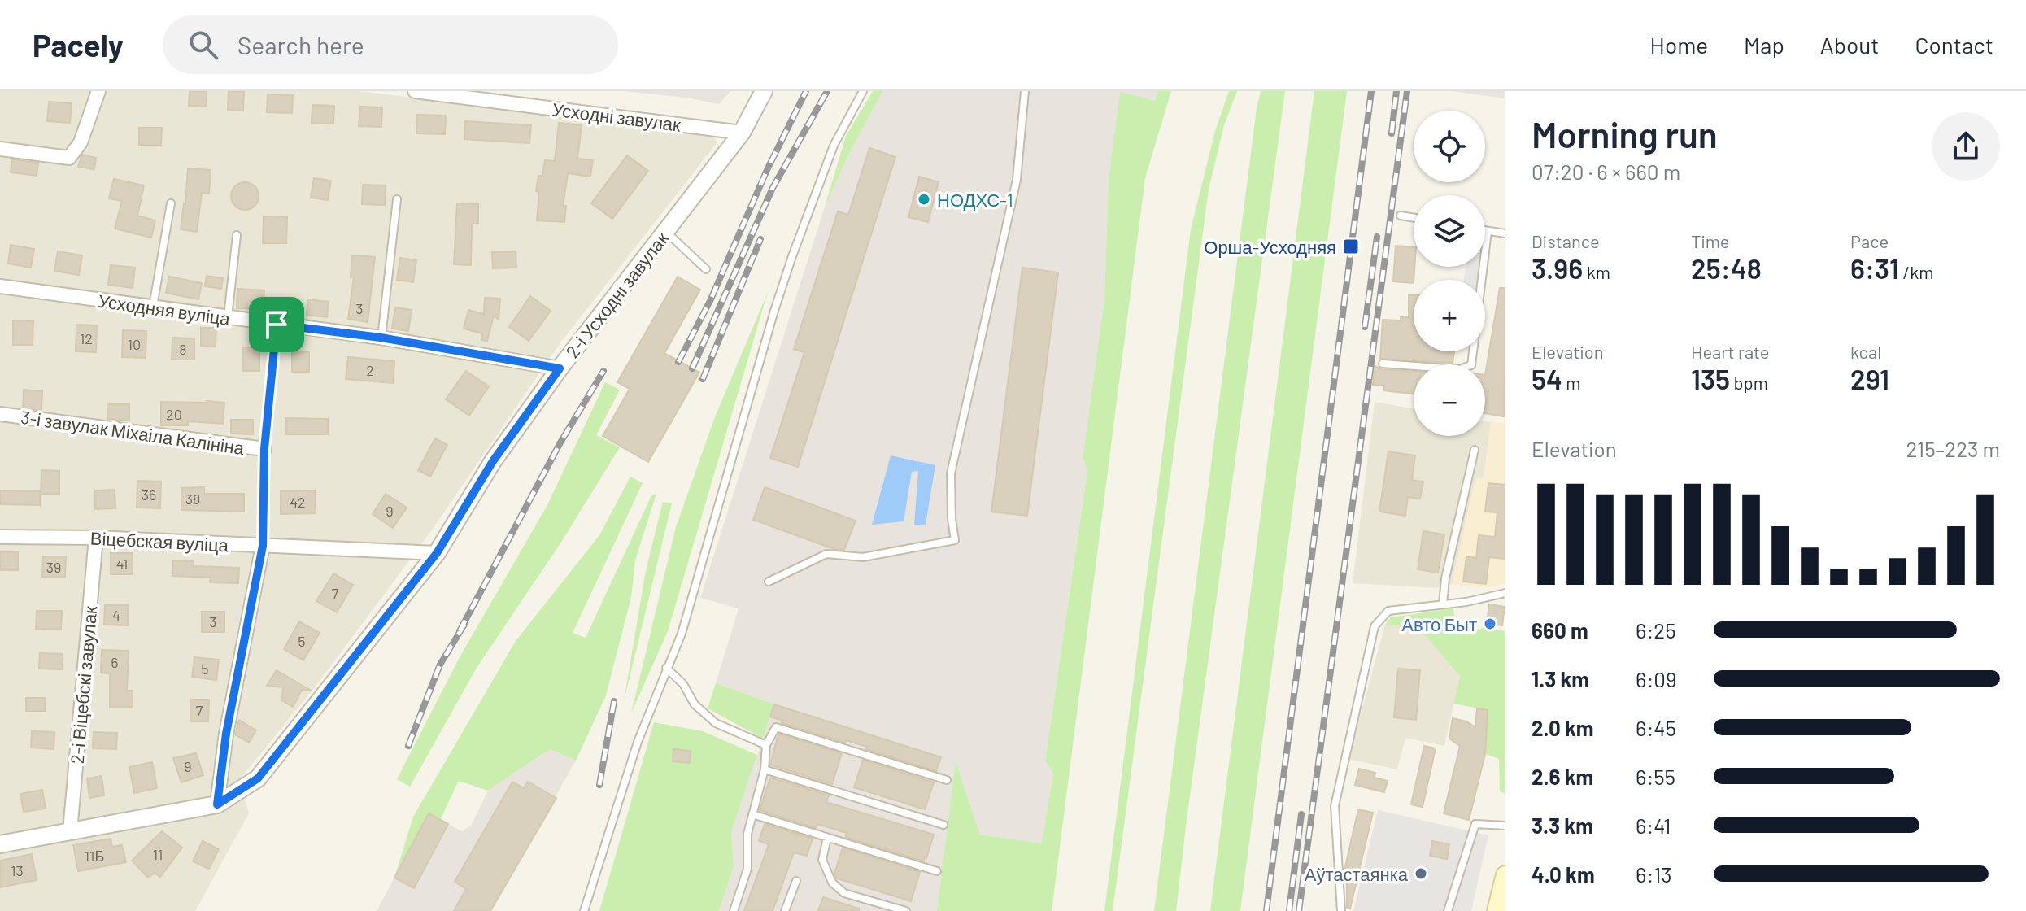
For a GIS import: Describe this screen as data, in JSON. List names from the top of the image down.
{
  "streets": {
    "street": [
      "Усходні завулак",
      "2-і Усходні завулак",
      "Усходняя вуліца",
      "3-і завулак Міхаіла Калініна",
      "Віцебская вуліца",
      "2-і Віцебскі завулак"
    ]
  },
  "crossings": [
    ["Усходні завулак", "2-і Усходні завулак"],
    ["2-і Усходні завулак", "Усходняя вуліца"],
    ["2-і Усходні завулак", "Віцебская вуліца"],
    ["Віцебская вуліца", "2-і Віцебскі завулак"]
  ],
  "places": {
    "other": ["НОДХС-1", "Авто Быт", "Аўтастаянка"],
    "transit": ["Орша-Усходняя"]
  },
  "house_numbers": [
    "3",
    "12",
    "10",
    "8",
    "2",
    "20",
    "36",
    "38",
    "42",
    "9",
    "41",
    "39",
    "7",
    "4",
    "3",
    "5",
    "6",
    "5",
    "7",
    "9",
    "11",
    "11Б",
    "13"
  ],
  "page": {
    "header": "Pacely",
    "search": "Search here",
    "nav": [
      "Home",
      "Map",
      "About",
      "Contact"
    ],
    "heading": ["Morning run", "07:20 · 6 × 660 m"],
    "map_buttons": ["+", "−"],
    "stats": [
      ["Distance", "3.96 km"],
      ["Time", "25:48"],
      ["Pace", "6:31 /km"],
      ["Elevation", "54 m"],
      ["Heart rate", "135 bpm"],
      ["kcal", "291"]
    ],
    "chart": ["Elevation", "215–223 m"],
    "list": [
      {
        "name": "660 m",
        "note": "6:25"
      },
      {
        "name": "1.3 km",
        "note": "6:09"
      },
      {
        "name": "2.0 km",
        "note": "6:45"
      },
      {
        "name": "2.6 km",
        "note": "6:55"
      },
      {
        "name": "3.3 km",
        "note": "6:41"
      },
      {
        "name": "4.0 km",
        "note": "6:13"
      }
    ]
  }
}
